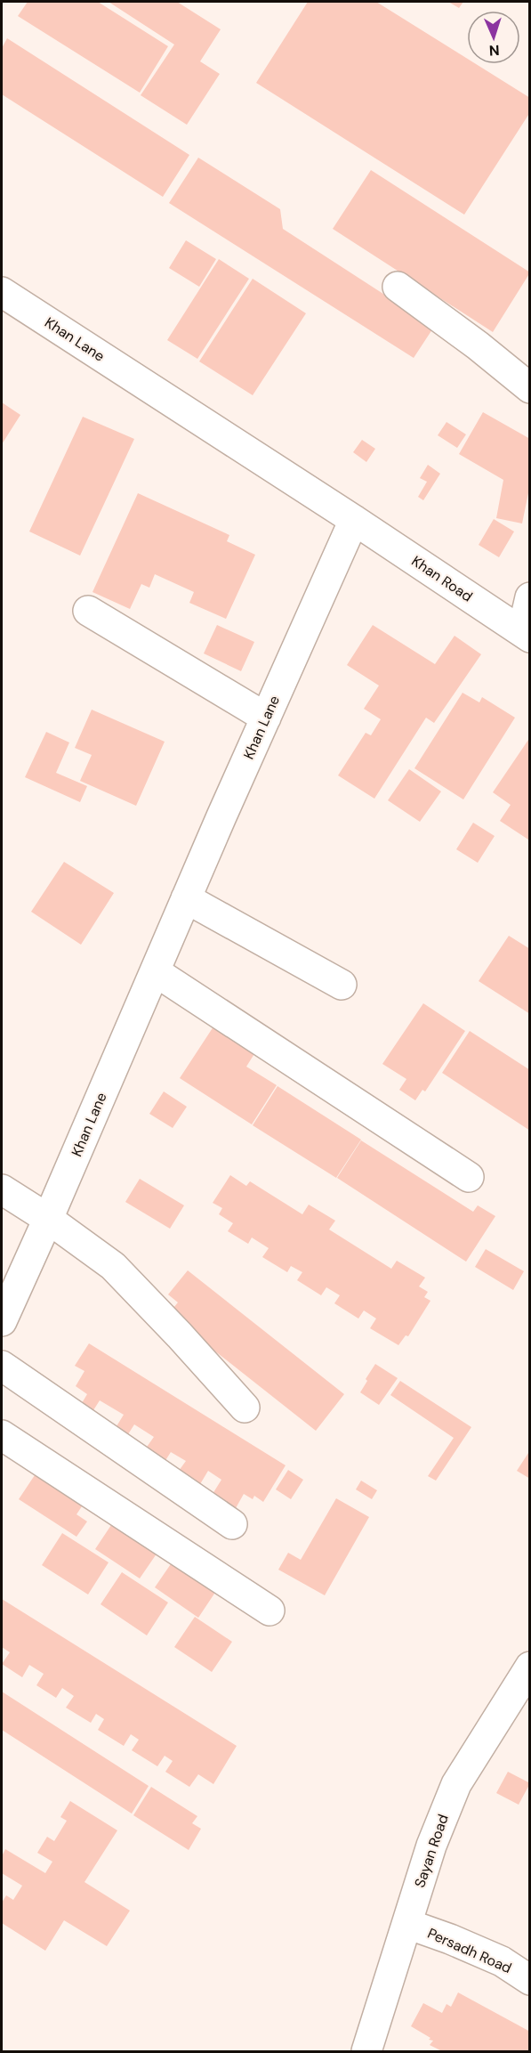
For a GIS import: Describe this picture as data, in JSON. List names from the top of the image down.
{
  "streets": {
    "street": [
      "Khan Lane",
      "Khan Road",
      "Sayan Road",
      "Persadh Road"
    ]
  },
  "crossings": [
    ["Khan Lane", "Khan Road"],
    ["Sayan Road", "Persadh Road"]
  ],
  "north": "bottom"
}
